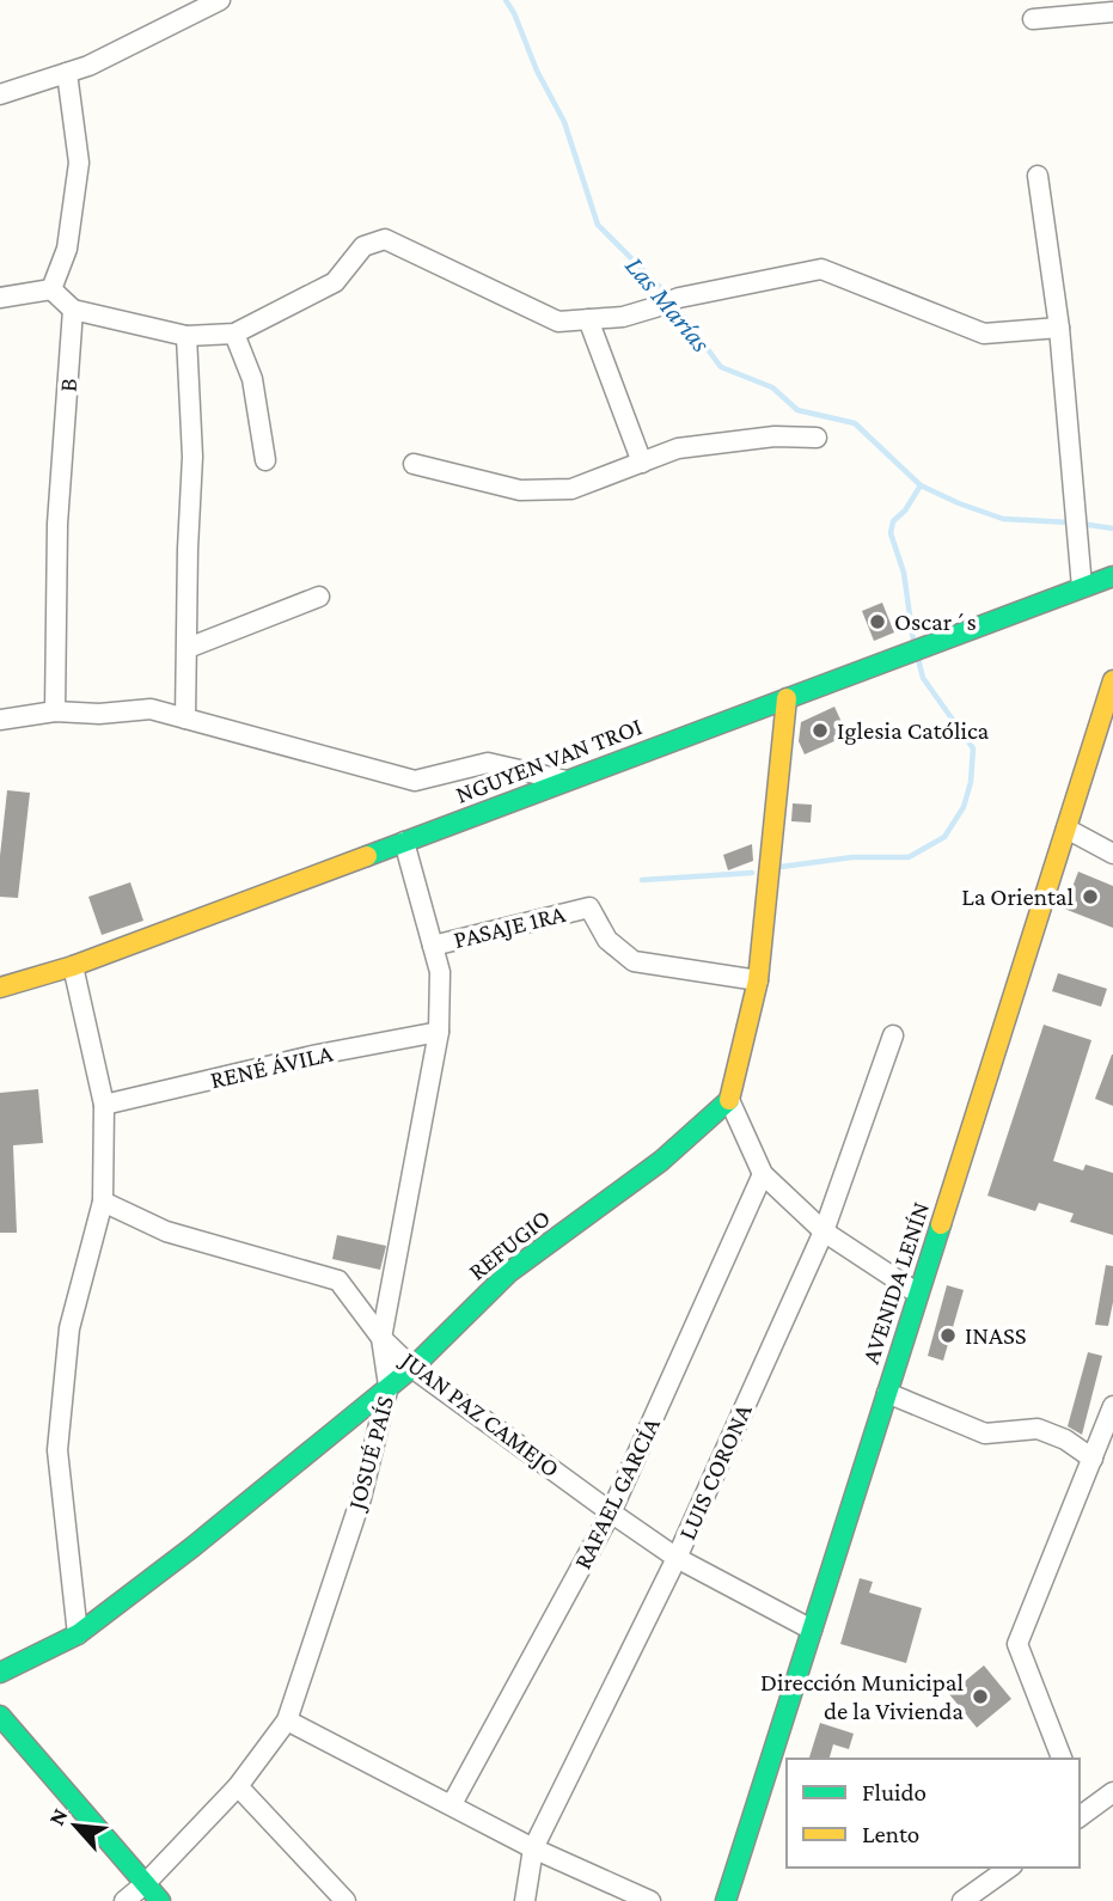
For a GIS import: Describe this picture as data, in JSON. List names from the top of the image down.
{
  "streets": {
    "street": [
      "B",
      "NGUYEN VAN TROI",
      "PASAJE 1RA",
      "RENÉ ÁVILA",
      "REFUGIO",
      "AVENIDA LENÍN",
      "JUAN PAZ CAMEJO",
      "JOSUÉ PAÍS",
      "LUIS CORONA",
      "RAFAEL GARCÍA"
    ]
  },
  "crossings": [
    ["NGUYEN VAN TROI", "JOSUÉ PAÍS"],
    ["PASAJE 1RA", "JOSUÉ PAÍS"],
    ["RENÉ ÁVILA", "JOSUÉ PAÍS"],
    ["REFUGIO", "JUAN PAZ CAMEJO"],
    ["REFUGIO", "JOSUÉ PAÍS"],
    ["AVENIDA LENÍN", "JUAN PAZ CAMEJO"],
    ["JUAN PAZ CAMEJO", "JOSUÉ PAÍS"],
    ["JUAN PAZ CAMEJO", "LUIS CORONA"],
    ["JUAN PAZ CAMEJO", "RAFAEL GARCÍA"]
  ],
  "water": ["Las Marías"],
  "places": [
    "Oscar´s",
    "Iglesia Católica",
    "La Oriental",
    "INASS",
    "Dirección Municipal de la Vivienda"
  ],
  "legend": ["Fluido", "Lento"],
  "north": "top left"
}
